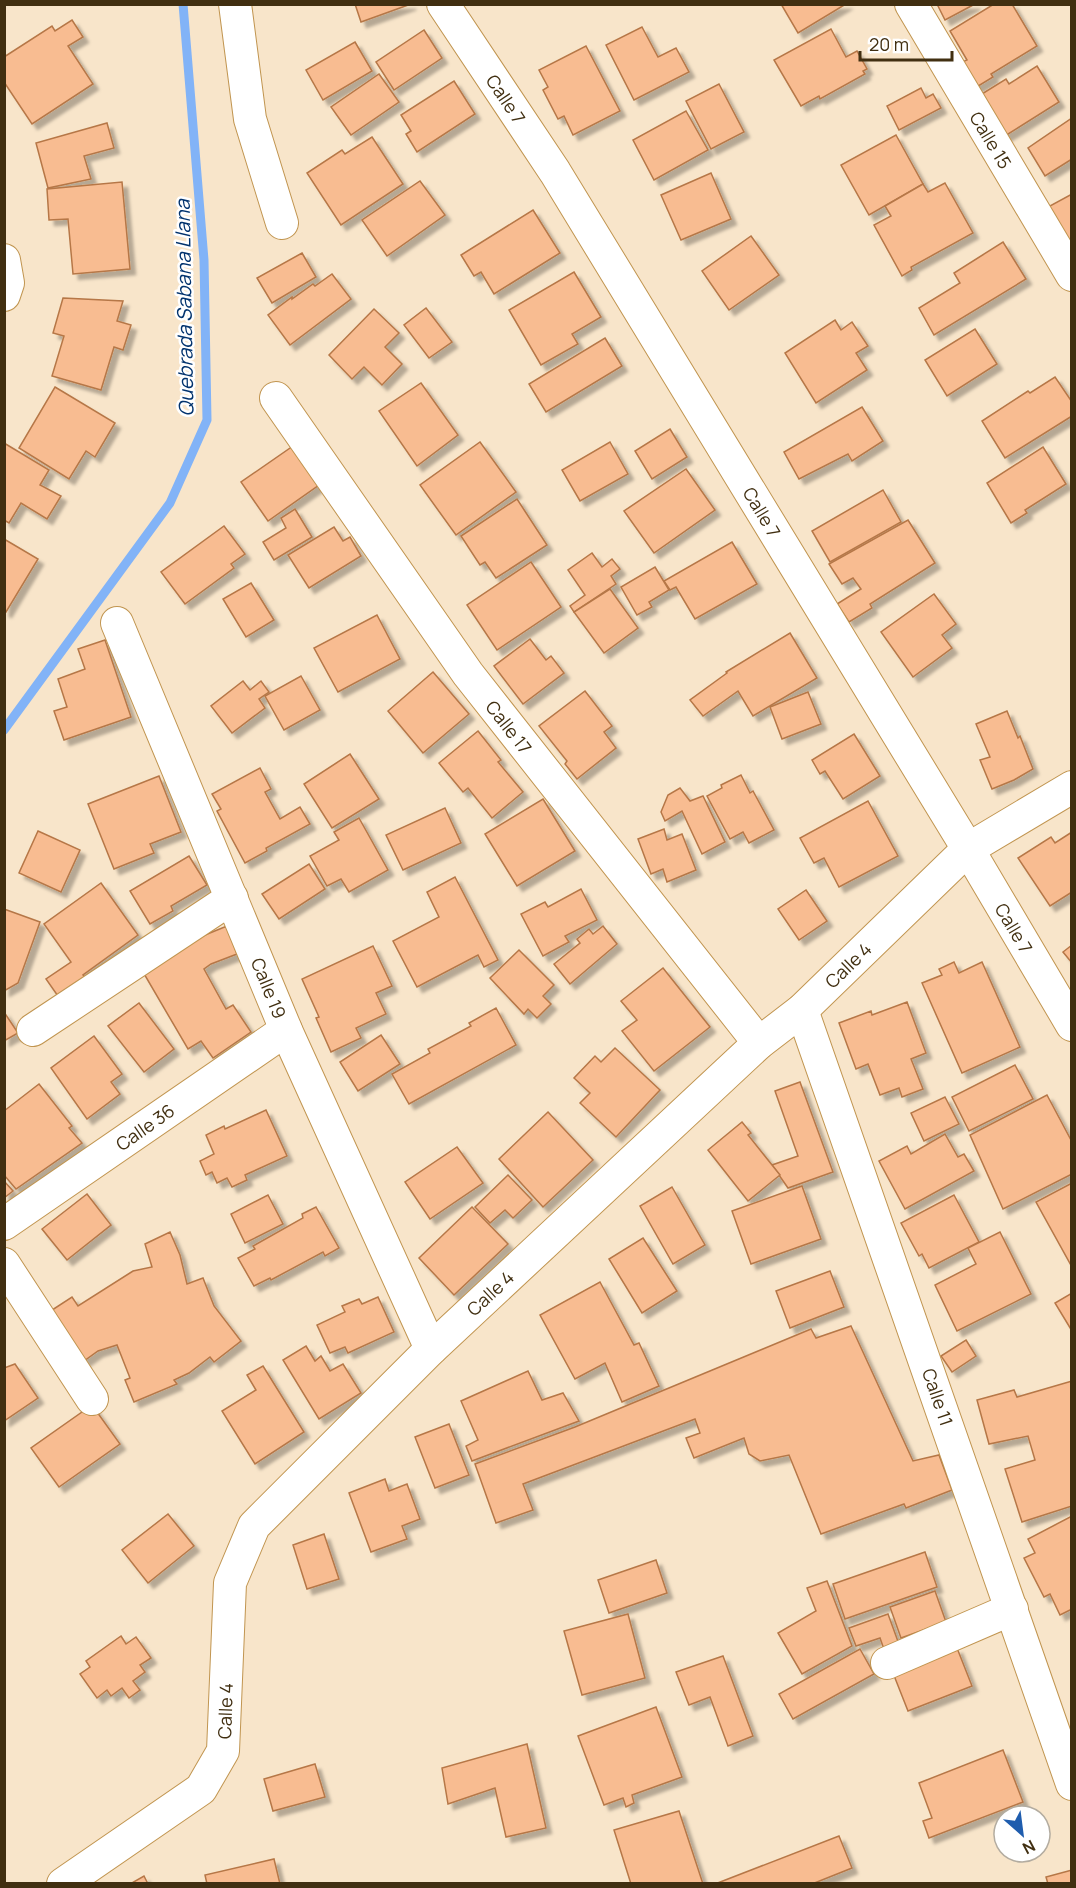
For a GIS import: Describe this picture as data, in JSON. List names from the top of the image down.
{
  "streets": {
    "street": [
      "Calle 7",
      "Calle 15",
      "Calle 17",
      "Calle 4",
      "Calle 19",
      "Calle 36",
      "Calle 11"
    ]
  },
  "crossings": [
    ["Calle 7", "Calle 4"],
    ["Calle 17", "Calle 4"],
    ["Calle 4", "Calle 19"],
    ["Calle 4", "Calle 11"],
    ["Calle 19", "Calle 36"]
  ],
  "water": ["Quebrada Sabana Llana"],
  "scale_bar": "20 m",
  "north": "bottom right"
}
